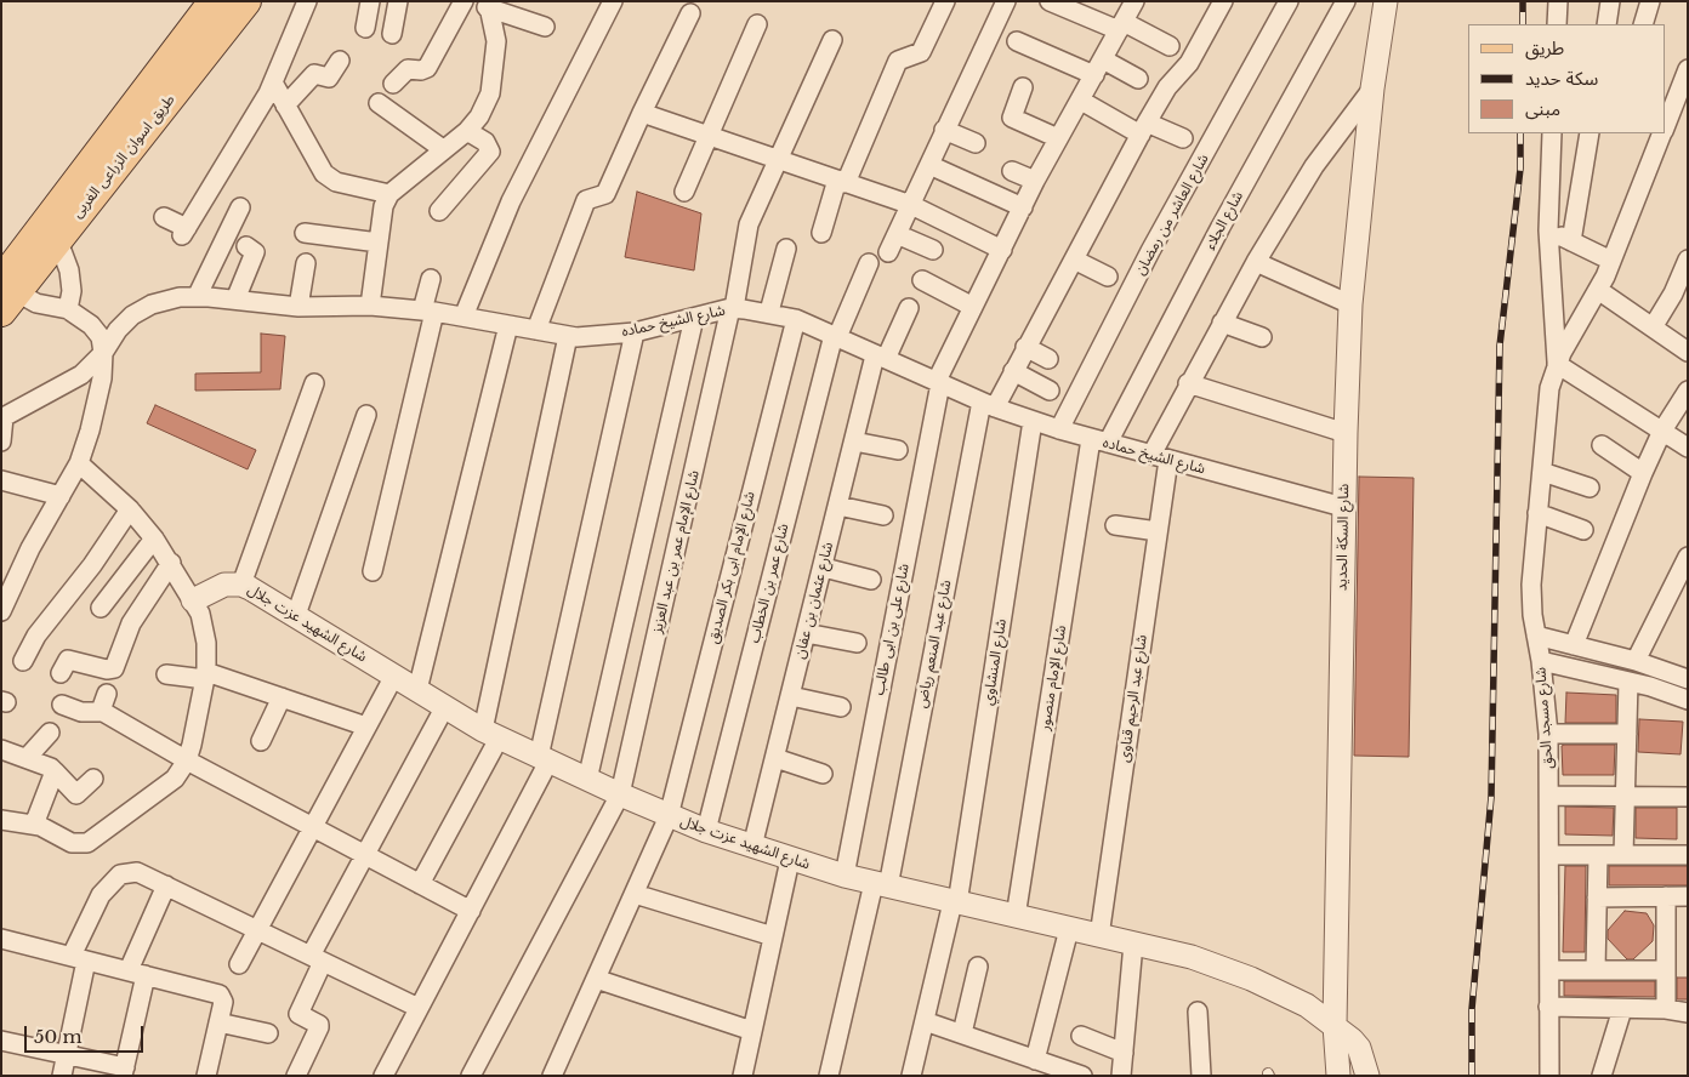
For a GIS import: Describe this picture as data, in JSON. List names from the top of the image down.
{
  "streets": {
    "main road": ["طريق اسوان الزراعى الغربى"],
    "street": [
      "شارع العاشر من رمضان",
      "شارع الجلاء",
      "شارع الشيخ حماده",
      "شارع السكة الحديد",
      "شارع الإمام عمر بن عبد العزيز",
      "شارع الإمام ابى بكر الصديق",
      "شارع عمر بن الخطاب",
      "شارع عثمان بن عفان",
      "شارع الشهيد عزت جلال",
      "شارع على بن ابى طالب",
      "شارع عبد المنعم رياض",
      "شارع المنشاوي",
      "شارع الإمام منصور",
      "شارع عبد الرحيم قناوى",
      "شارع مسجد الحق"
    ]
  },
  "crossings": [
    ["شارع العاشر من رمضان", "شارع الشيخ حماده"],
    ["شارع الجلاء", "شارع الشيخ حماده"],
    ["شارع الجلاء", "شارع الإمام منصور"],
    ["شارع الشيخ حماده", "شارع السكة الحديد"],
    ["شارع الشيخ حماده", "شارع الإمام عمر بن عبد العزيز"],
    ["شارع الشيخ حماده", "شارع الإمام ابى بكر الصديق"],
    ["شارع الشيخ حماده", "شارع عمر بن الخطاب"],
    ["شارع الشيخ حماده", "شارع عثمان بن عفان"],
    ["شارع الشيخ حماده", "شارع على بن ابى طالب"],
    ["شارع الشيخ حماده", "شارع عبد المنعم رياض"],
    ["شارع الشيخ حماده", "شارع المنشاوي"],
    ["شارع الشيخ حماده", "شارع الإمام منصور"],
    ["شارع الشيخ حماده", "شارع عبد الرحيم قناوى"],
    ["شارع السكة الحديد", "شارع الشهيد عزت جلال"],
    ["شارع السكة الحديد", "شارع عبد الرحيم قناوى"],
    ["شارع الإمام عمر بن عبد العزيز", "شارع الشهيد عزت جلال"],
    ["شارع الإمام ابى بكر الصديق", "شارع الشهيد عزت جلال"],
    ["شارع عمر بن الخطاب", "شارع الشهيد عزت جلال"],
    ["شارع عثمان بن عفان", "شارع الشهيد عزت جلال"],
    ["شارع الشهيد عزت جلال", "شارع على بن ابى طالب"],
    ["شارع الشهيد عزت جلال", "شارع عبد المنعم رياض"],
    ["شارع الشهيد عزت جلال", "شارع المنشاوي"],
    ["شارع الشهيد عزت جلال", "شارع الإمام منصور"],
    ["شارع الشهيد عزت جلال", "شارع عبد الرحيم قناوى"]
  ],
  "legend": ["طريق", "سكة حديد", "مبنى"],
  "scale_bar": "50 m"
}
